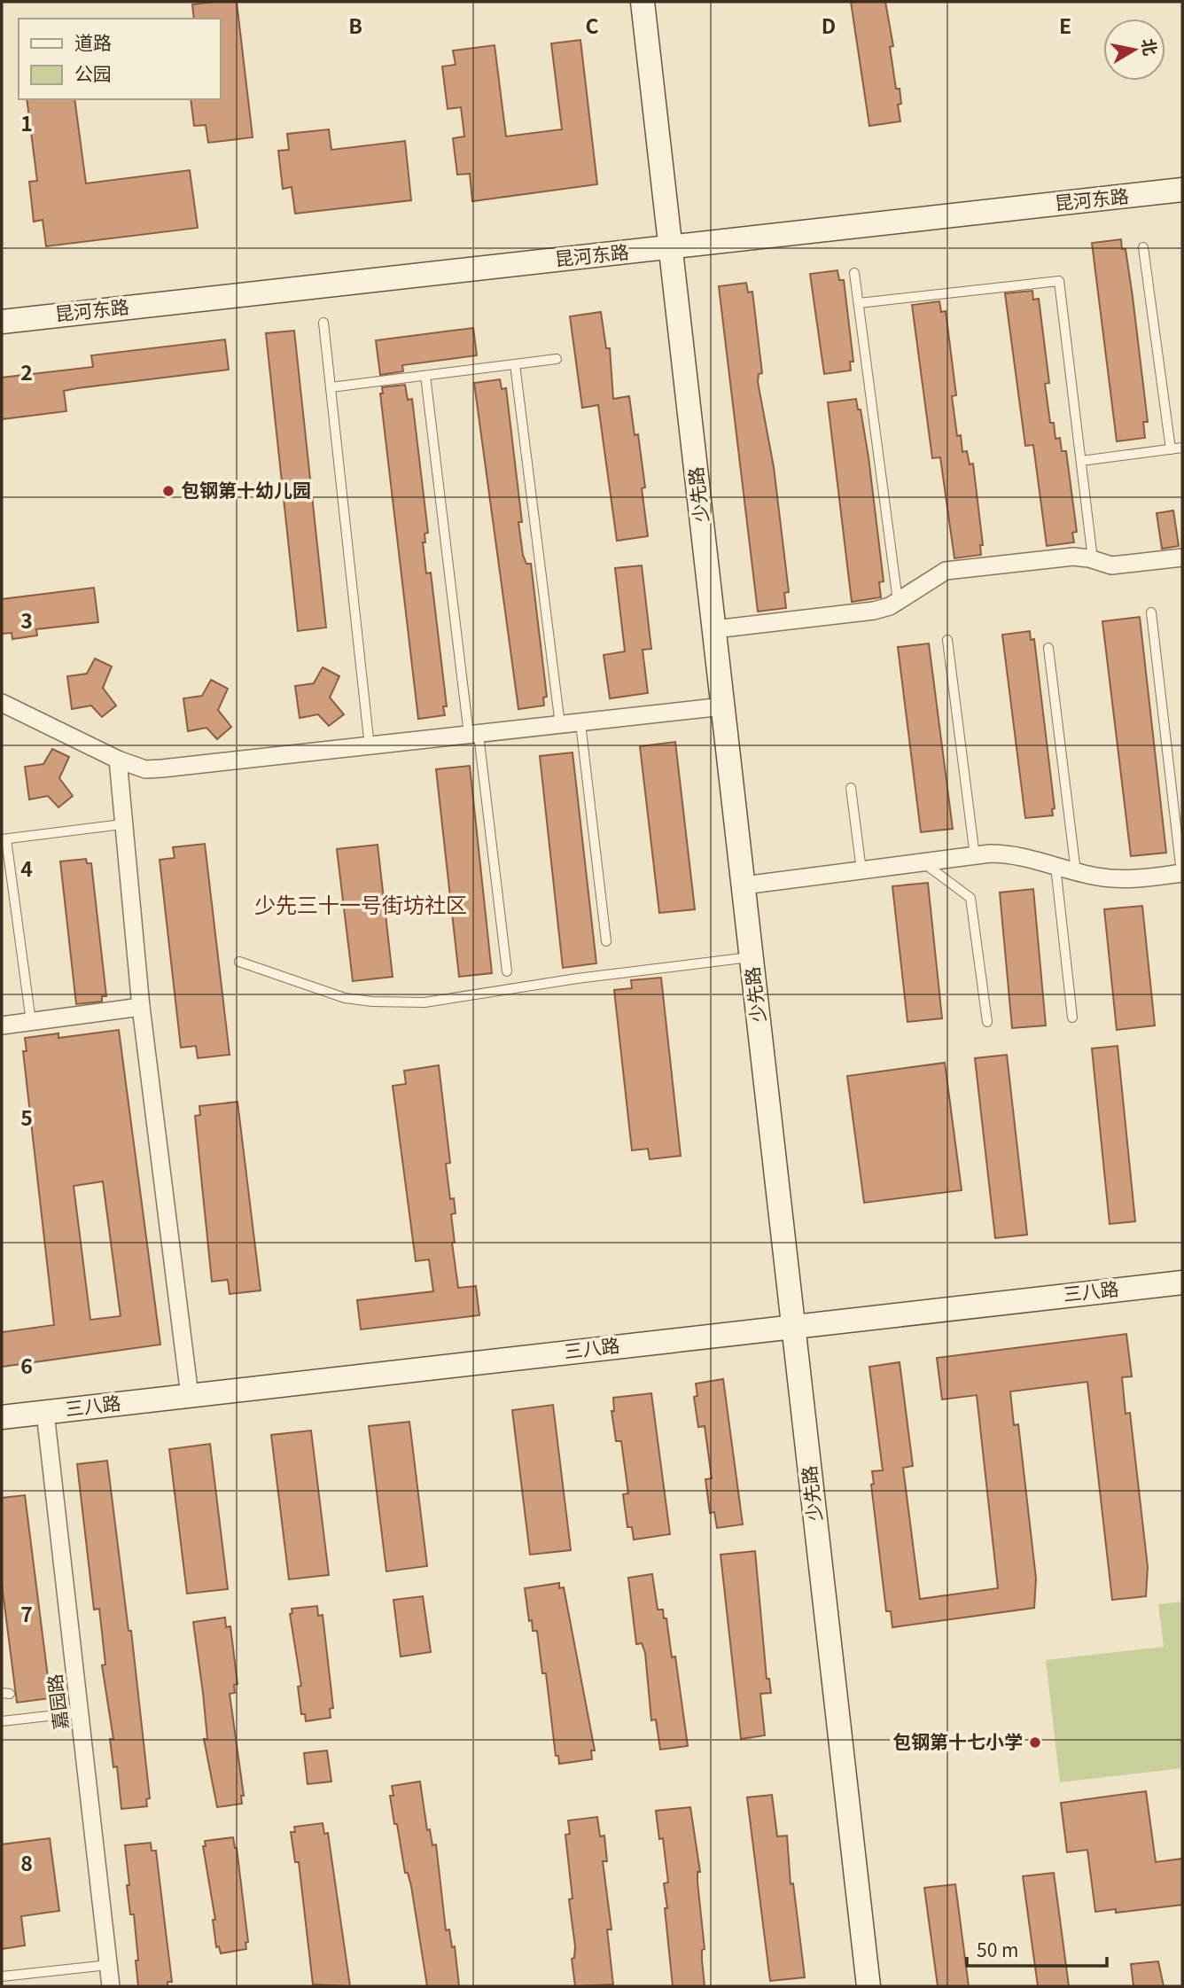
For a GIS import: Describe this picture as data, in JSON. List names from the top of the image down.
{
  "streets": {
    "main road": ["昆河东路", "少先路", "三八路"],
    "street": ["嘉园路"]
  },
  "crossings": [
    ["昆河东路", "少先路"],
    ["少先路", "三八路"],
    ["三八路", "嘉园路"]
  ],
  "districts": ["少先三十一号街坊社区"],
  "places": ["包钢第十幼儿园", "包钢第十七小学"],
  "legend": ["道路", "公园"],
  "scale_bar": "50 m",
  "north": "right",
  "grid": {
    "columns": [
      "B",
      "C",
      "D",
      "E"
    ],
    "rows": [
      "1",
      "2",
      "3",
      "4",
      "5",
      "6",
      "7",
      "8"
    ]
  }
}
